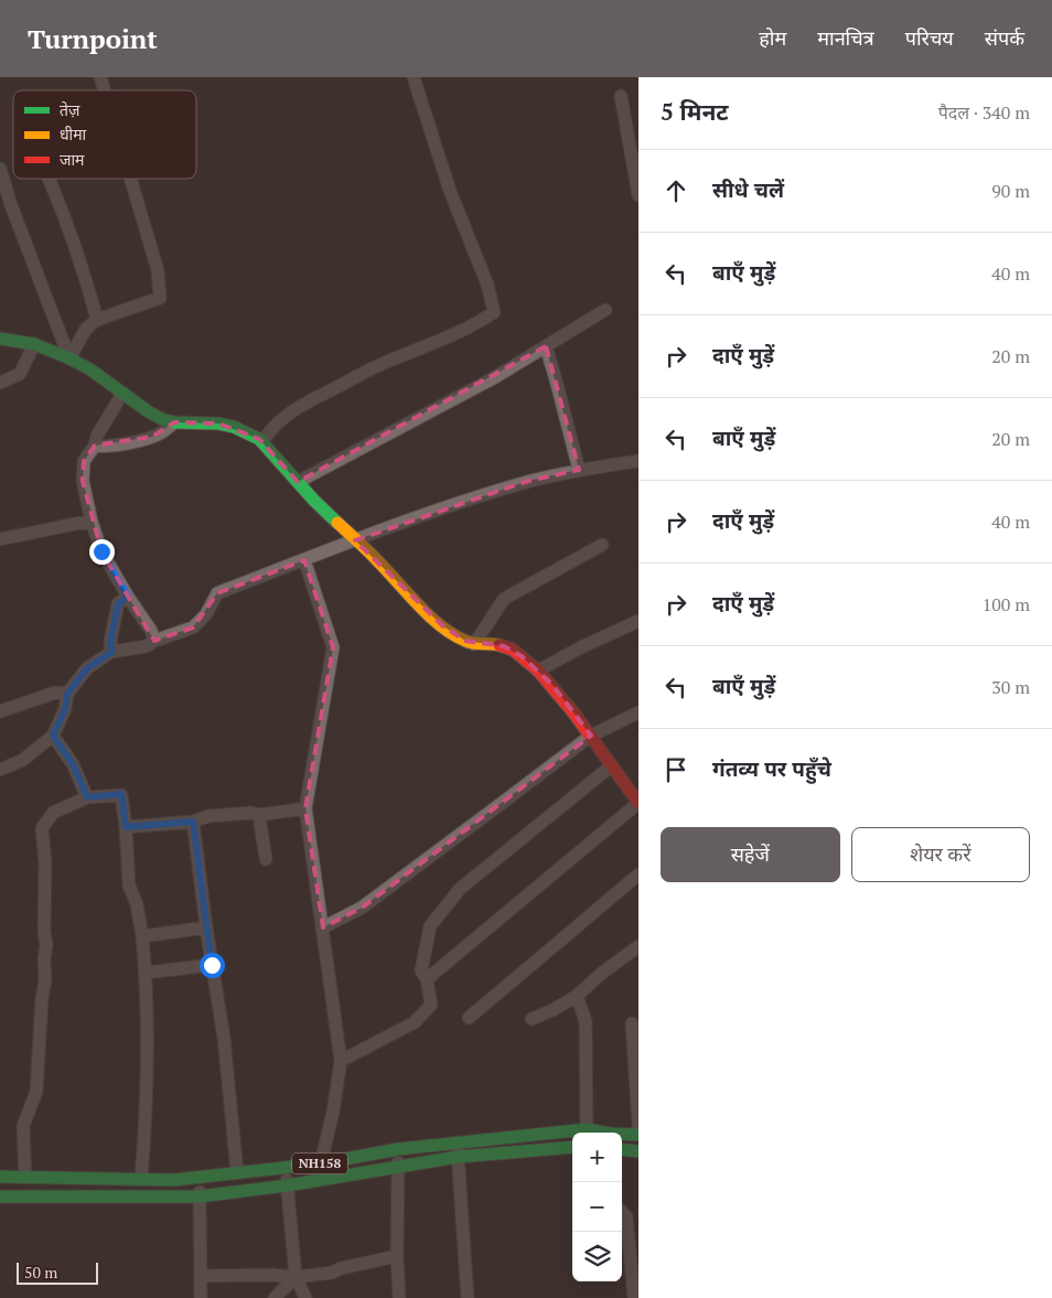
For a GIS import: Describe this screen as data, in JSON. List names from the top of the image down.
{
  "streets": {
    "main road": ["NH158"]
  },
  "legend": ["तेज़", "धीमा", "जाम"],
  "scale_bar": "50 m",
  "page": {
    "header": "Turnpoint",
    "nav": [
      "होम",
      "मानचित्र",
      "परिचय",
      "संपर्क"
    ],
    "heading": ["5 मिनट", "पैदल · 340 m"],
    "list": [
      ["सीधे चलें", "90 m"],
      ["बाएँ मुड़ें", "40 m"],
      ["दाएँ मुड़ें", "20 m"],
      ["बाएँ मुड़ें", "20 m"],
      ["दाएँ मुड़ें", "40 m"],
      ["दाएँ मुड़ें", "100 m"],
      ["बाएँ मुड़ें", "30 m"],
      "गंतव्य पर पहुँचे"
    ],
    "buttons": ["सहेजें", "शेयर करें"],
    "map_buttons": ["+", "−"],
    "scale": "50 m"
  }
}
